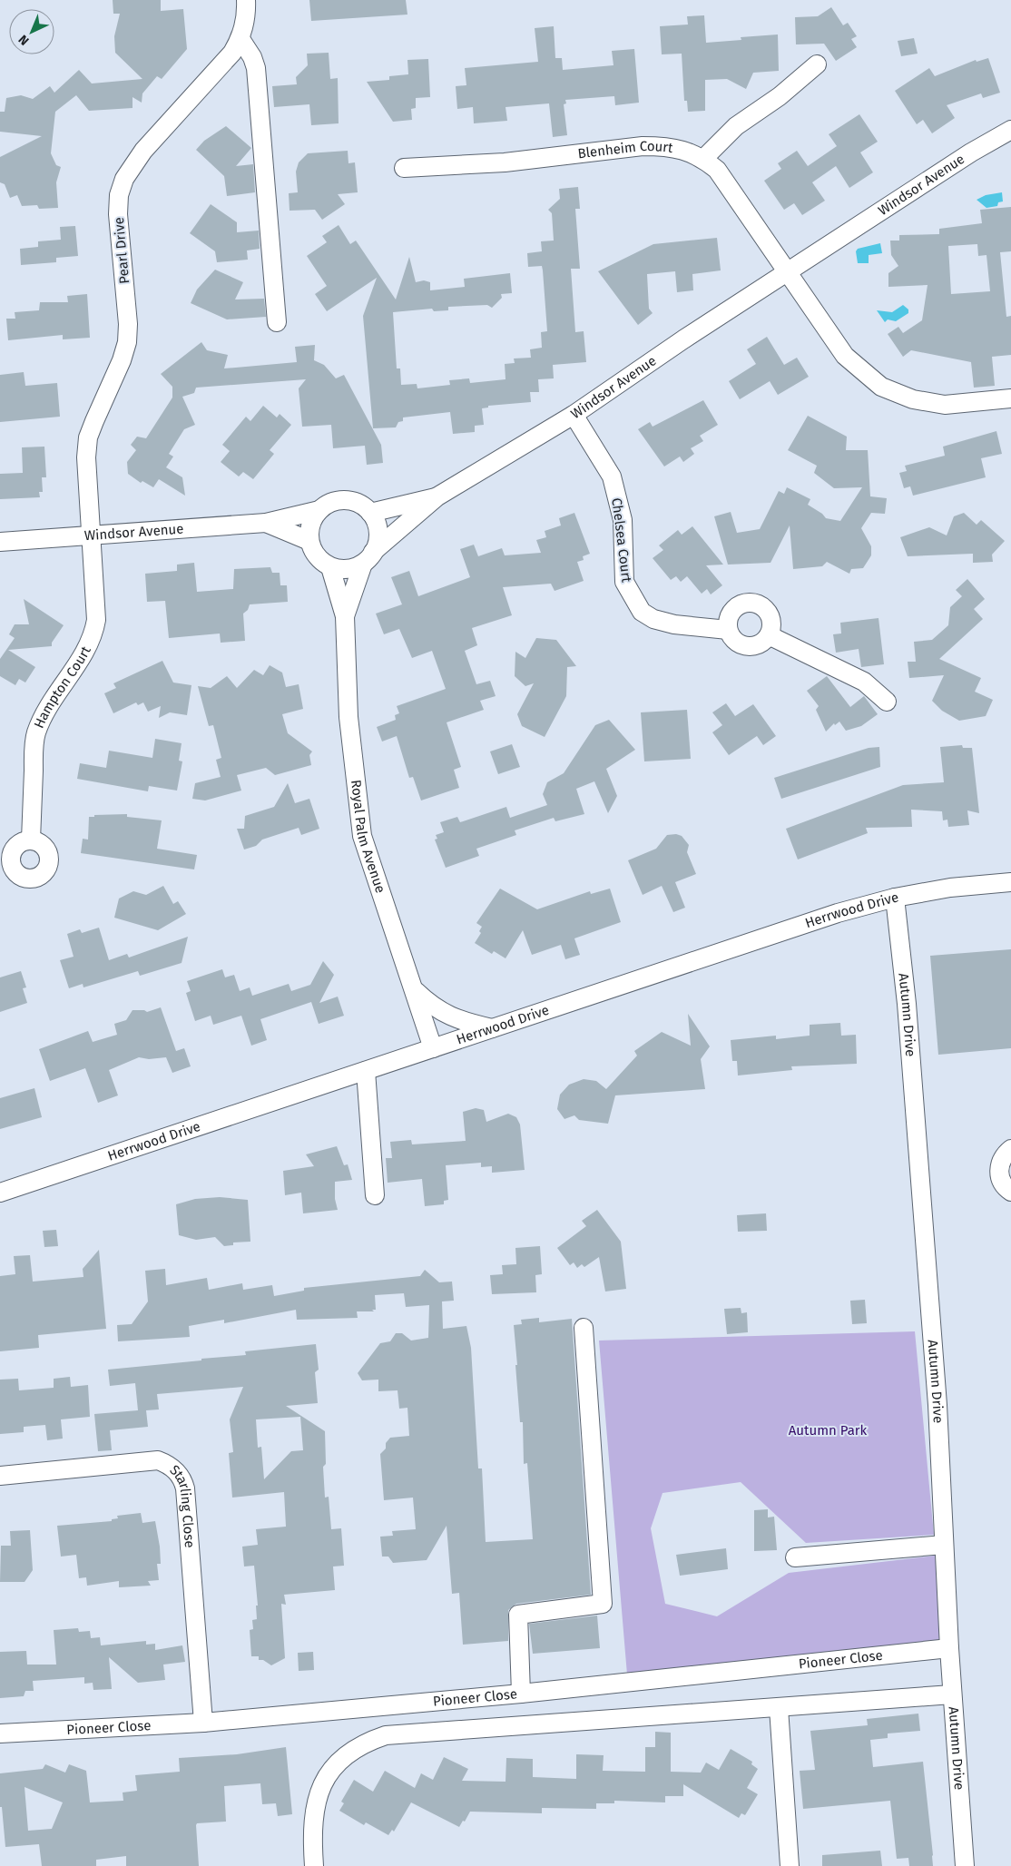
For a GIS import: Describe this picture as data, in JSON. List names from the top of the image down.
{
  "streets": {
    "street": [
      "Blenheim Court",
      "Windsor Avenue",
      "Pearl Drive",
      "Chelsea Court",
      "Hampton Court",
      "Royal Palm Avenue",
      "Herrwood Drive",
      "Autumn Drive",
      "Starling Close",
      "Pioneer Close"
    ]
  },
  "crossings": [
    ["Blenheim Court", "Windsor Avenue"],
    ["Windsor Avenue", "Pearl Drive"],
    ["Windsor Avenue", "Chelsea Court"],
    ["Windsor Avenue", "Hampton Court"],
    ["Windsor Avenue", "Royal Palm Avenue"],
    ["Pearl Drive", "Hampton Court"],
    ["Royal Palm Avenue", "Herrwood Drive"],
    ["Herrwood Drive", "Autumn Drive"],
    ["Autumn Drive", "Pioneer Close"],
    ["Starling Close", "Pioneer Close"]
  ],
  "parks": ["Autumn Park"],
  "north": "bottom left"
}
